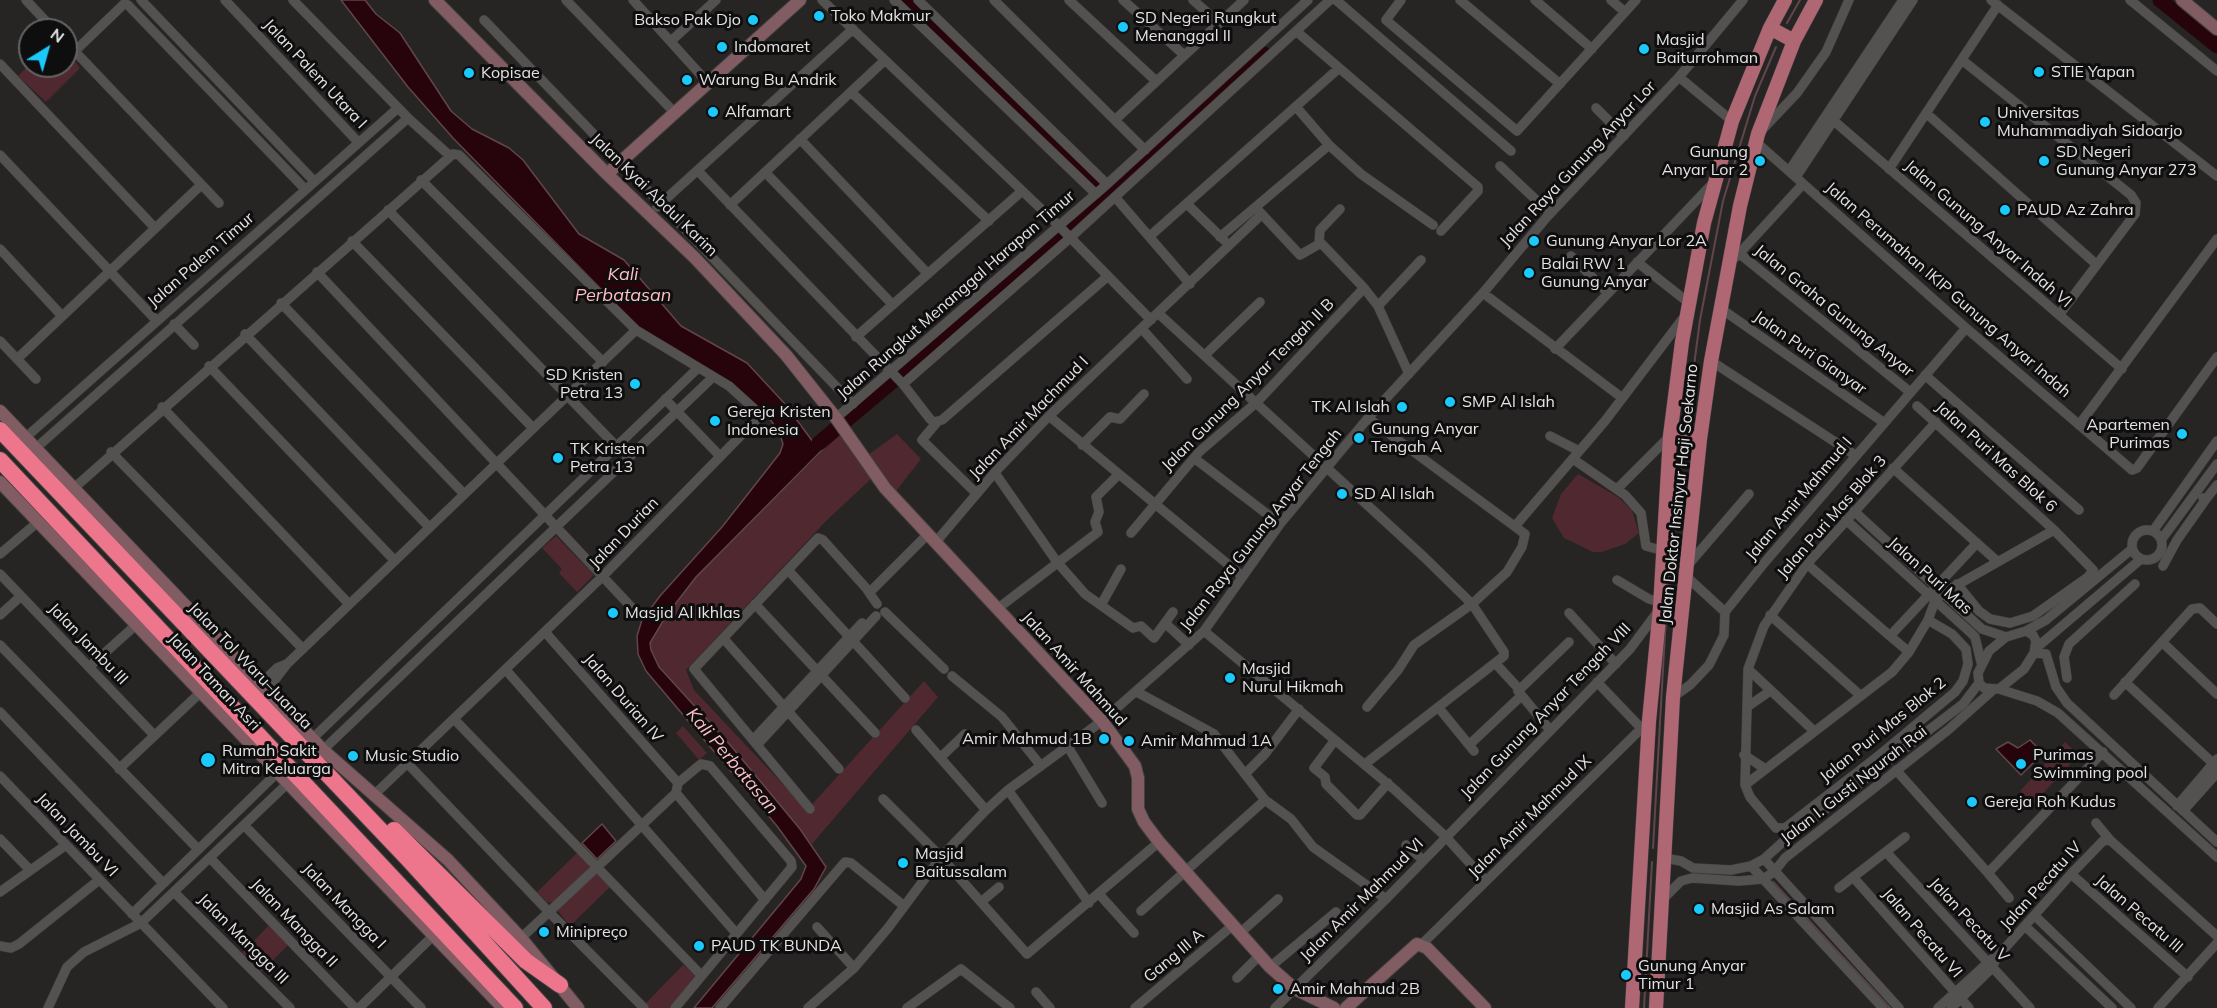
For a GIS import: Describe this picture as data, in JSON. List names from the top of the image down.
{
  "streets": {
    "highway": ["Jalan Tol Waru–Juanda"],
    "main road": ["Jalan Doktor Insinyur Haji Soekarno"],
    "street": [
      "Jalan Palem Utara I",
      "Jalan Raya Gunung Anyar Lor",
      "Jalan Kyai Abdul Karim",
      "Jalan Gunung Anyar Indah VI",
      "Jalan Palem Timur",
      "Jalan Perumahan IKIP Gunung Anyar Indah",
      "Jalan Rungkut Menanggal Harapan Timur",
      "Jalan Graha Gunung Anyar",
      "Jalan Puri Gianyar",
      "Jalan Gunung Anyar Tengah II B",
      "Jalan Amir Machmud I",
      "Jalan Puri Mas Blok 6",
      "Jalan Amir Mahmud I",
      "Jalan Puri Mas Blok 3",
      "Jalan Raya Gunung Anyar Tengah",
      "Jalan Durian",
      "Jalan Puri Mas",
      "Jalan Jambu III",
      "Jalan Amir Mahmud",
      "Jalan Taman Asri",
      "Jalan Durian IV",
      "Jalan Gunung Anyar Tengah VIII",
      "Jalan Puri Mas Blok 2",
      "Jalan I. Gusti Ngurah Rai",
      "Jalan Amir Mahmud IX",
      "Jalan Jambu VI",
      "Jalan Pecatu IV",
      "Jalan Amir Mahmud VI",
      "Jalan Mangga I",
      "Jalan Pecatu III",
      "Jalan Pecatu V",
      "Jalan Mangga II",
      "Jalan Pecatu VI",
      "Jalan Mangga III",
      "Gang III A"
    ]
  },
  "crossings": [
    ["Jalan Palem Utara I", "Jalan Palem Timur"],
    ["Jalan Raya Gunung Anyar Lor", "Jalan Raya Gunung Anyar Tengah"],
    ["Jalan Kyai Abdul Karim", "Jalan Rungkut Menanggal Harapan Timur"],
    ["Jalan Kyai Abdul Karim", "Jalan Amir Mahmud"],
    ["Jalan Perumahan IKIP Gunung Anyar Indah", "Jalan Doktor Insinyur Haji Soekarno"],
    ["Jalan Perumahan IKIP Gunung Anyar Indah", "Jalan Amir Mahmud I"],
    ["Jalan Rungkut Menanggal Harapan Timur", "Jalan Amir Mahmud"],
    ["Jalan Graha Gunung Anyar", "Jalan Doktor Insinyur Haji Soekarno"],
    ["Jalan Graha Gunung Anyar", "Jalan Amir Mahmud I"],
    ["Jalan Puri Gianyar", "Jalan Doktor Insinyur Haji Soekarno"],
    ["Jalan Puri Gianyar", "Jalan Amir Mahmud I"],
    ["Jalan Amir Machmud I", "Jalan Amir Mahmud"],
    ["Jalan Puri Mas Blok 6", "Jalan Puri Mas Blok 3"],
    ["Jalan Doktor Insinyur Haji Soekarno", "Jalan Gunung Anyar Tengah VIII"],
    ["Jalan Doktor Insinyur Haji Soekarno", "Jalan I. Gusti Ngurah Rai"],
    ["Jalan Doktor Insinyur Haji Soekarno", "Jalan Amir Mahmud IX"],
    ["Jalan Puri Mas Blok 3", "Jalan Puri Mas"],
    ["Jalan Puri Mas Blok 3", "Jalan Puri Mas Blok 2"],
    ["Jalan Raya Gunung Anyar Tengah", "Jalan Amir Mahmud"],
    ["Jalan Durian", "Jalan Durian IV"],
    ["Jalan Puri Mas", "Jalan I. Gusti Ngurah Rai"],
    ["Jalan Amir Mahmud", "Jalan Amir Mahmud VI"],
    ["Jalan Amir Mahmud", "Gang III A"],
    ["Jalan Gunung Anyar Tengah VIII", "Jalan Amir Mahmud VI"],
    ["Jalan Pecatu IV", "Jalan Pecatu III"],
    ["Jalan Pecatu IV", "Jalan Pecatu V"]
  ],
  "water": ["Kali Perbatasan"],
  "places": [
    "Toko Makmur",
    "Bakso Pak Djo",
    "SD Negeri Rungkut Menanggal II",
    "Indomaret",
    "Masjid Baiturrohman",
    "STIE Yapan",
    "Kopisae",
    "Warung Bu Andrik",
    "Alfamart",
    "Universitas Muhammadiyah Sidoarjo",
    "Gunung Anyar Lor 2",
    "SD Negeri Gunung Anyar 273",
    "PAUD Az Zahra",
    "Gunung Anyar Lor 2A",
    "Balai RW 1 Gunung Anyar",
    "SD Kristen Petra 13",
    "SMP Al Islah",
    "TK Al Islah",
    "Gereja Kristen Indonesia",
    "Apartemen Purimas",
    "Gunung Anyar Tengah A",
    "TK Kristen Petra 13",
    "SD Al Islah",
    "Masjid Al Ikhlas",
    "Masjid Nurul Hikmah",
    "Amir Mahmud 1B",
    "Amir Mahmud 1A",
    "Music Studio",
    "Rumah Sakit Mitra Keluarga",
    "Purimas Swimming pool",
    "Gereja Roh Kudus",
    "Masjid Baitussalam",
    "Masjid As Salam",
    "Minipreço",
    "PAUD TK BUNDA",
    "Gunung Anyar Timur 1",
    "Amir Mahmud 2B"
  ],
  "north": "top right"
}
